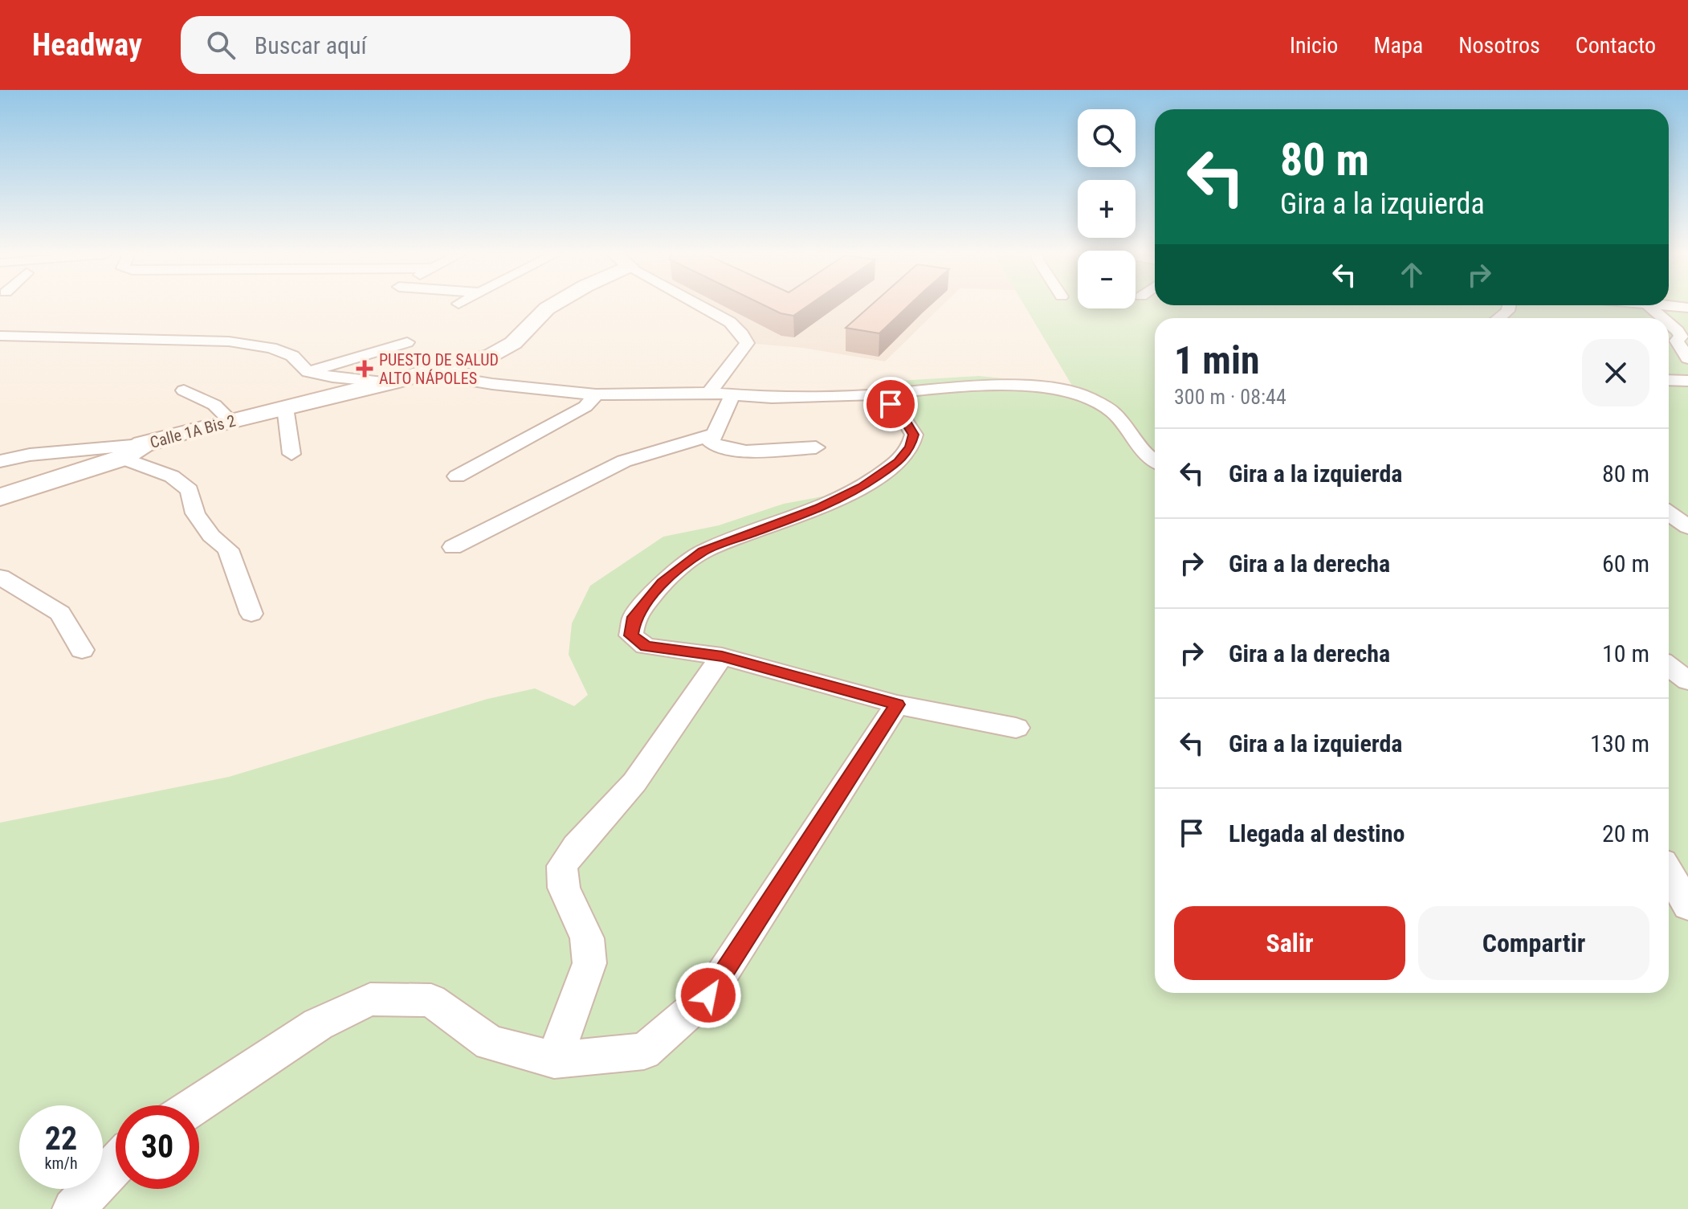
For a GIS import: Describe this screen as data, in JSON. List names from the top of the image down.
{
  "streets": {
    "street": ["Calle 1A Bis 2"]
  },
  "places": {
    "health": ["PUESTO DE SALUD ALTO NÁPOLES"]
  },
  "page": {
    "header": "Headway",
    "search": "Buscar aquí",
    "nav": [
      "Inicio",
      "Mapa",
      "Nosotros",
      "Contacto"
    ],
    "map_buttons": ["+", "−"],
    "turn": ["80 m", "Gira a la izquierda"],
    "heading": ["1 min", "300 m · 08:44"],
    "list": [
      {
        "name": "Gira a la izquierda",
        "value": "80 m"
      },
      {
        "name": "Gira a la derecha",
        "value": "60 m"
      },
      {
        "name": "Gira a la derecha",
        "value": "10 m"
      },
      {
        "name": "Gira a la izquierda",
        "value": "130 m"
      },
      {
        "name": "Llegada al destino",
        "value": "20 m"
      }
    ],
    "buttons": ["Salir", "Compartir"],
    "speed": "22 km/h",
    "limit": "30"
  }
}
